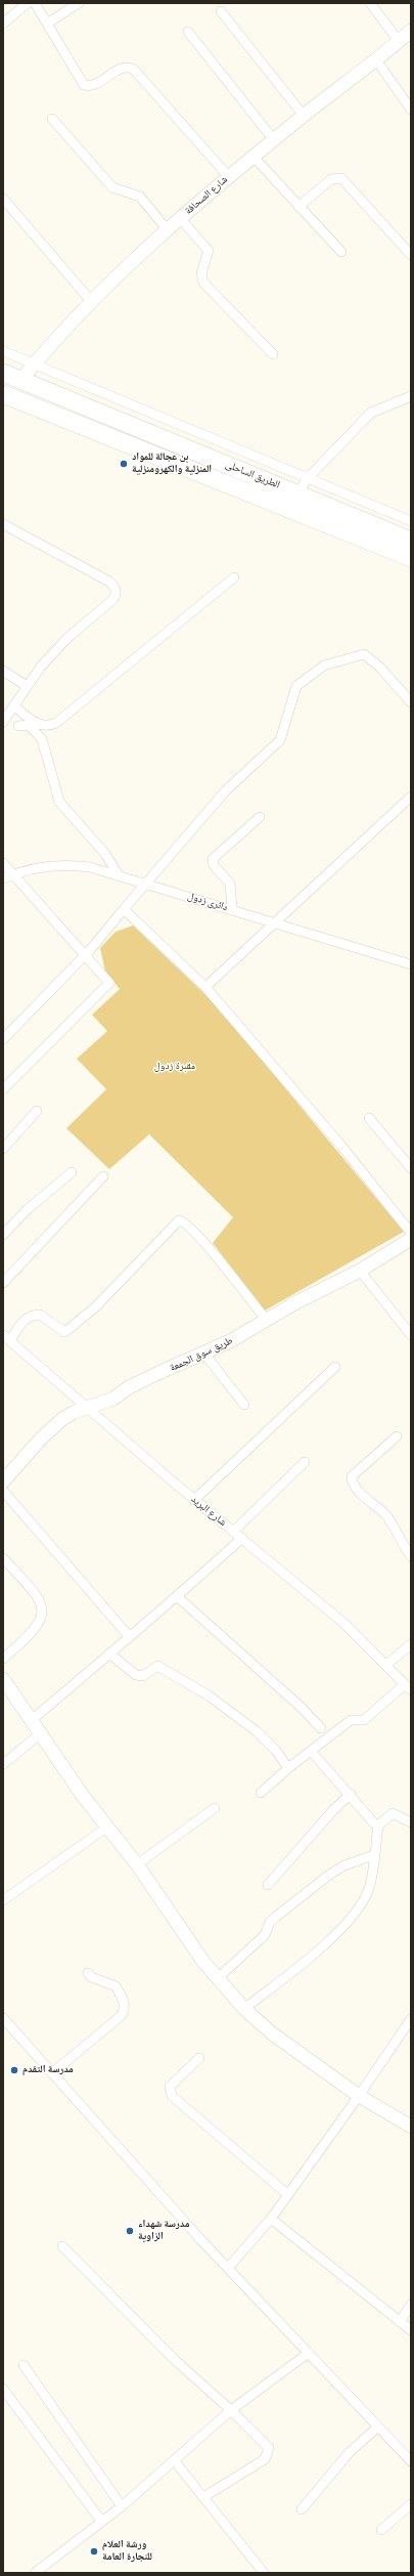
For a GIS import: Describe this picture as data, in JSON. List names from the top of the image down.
{
  "streets": {
    "highway": ["الطريق الساحلى"],
    "street": [
      "شارع الصحافة",
      "دائرى زدول",
      "طريق سوق الجمعة",
      "شارع البريد"
    ]
  },
  "crossings": [
    ["شارع الصحافة", "الطريق الساحلى"],
    ["طريق سوق الجمعة", "شارع البريد"]
  ],
  "parks": ["مقبرة زدول"],
  "places": [
    "بن عجالة للمواد المنزلية والكهرومنزلية",
    "مدرسة التقدم",
    "مدرسة شهداء الزاوية",
    "ورشة العلام للنجارة العامة"
  ]
}
